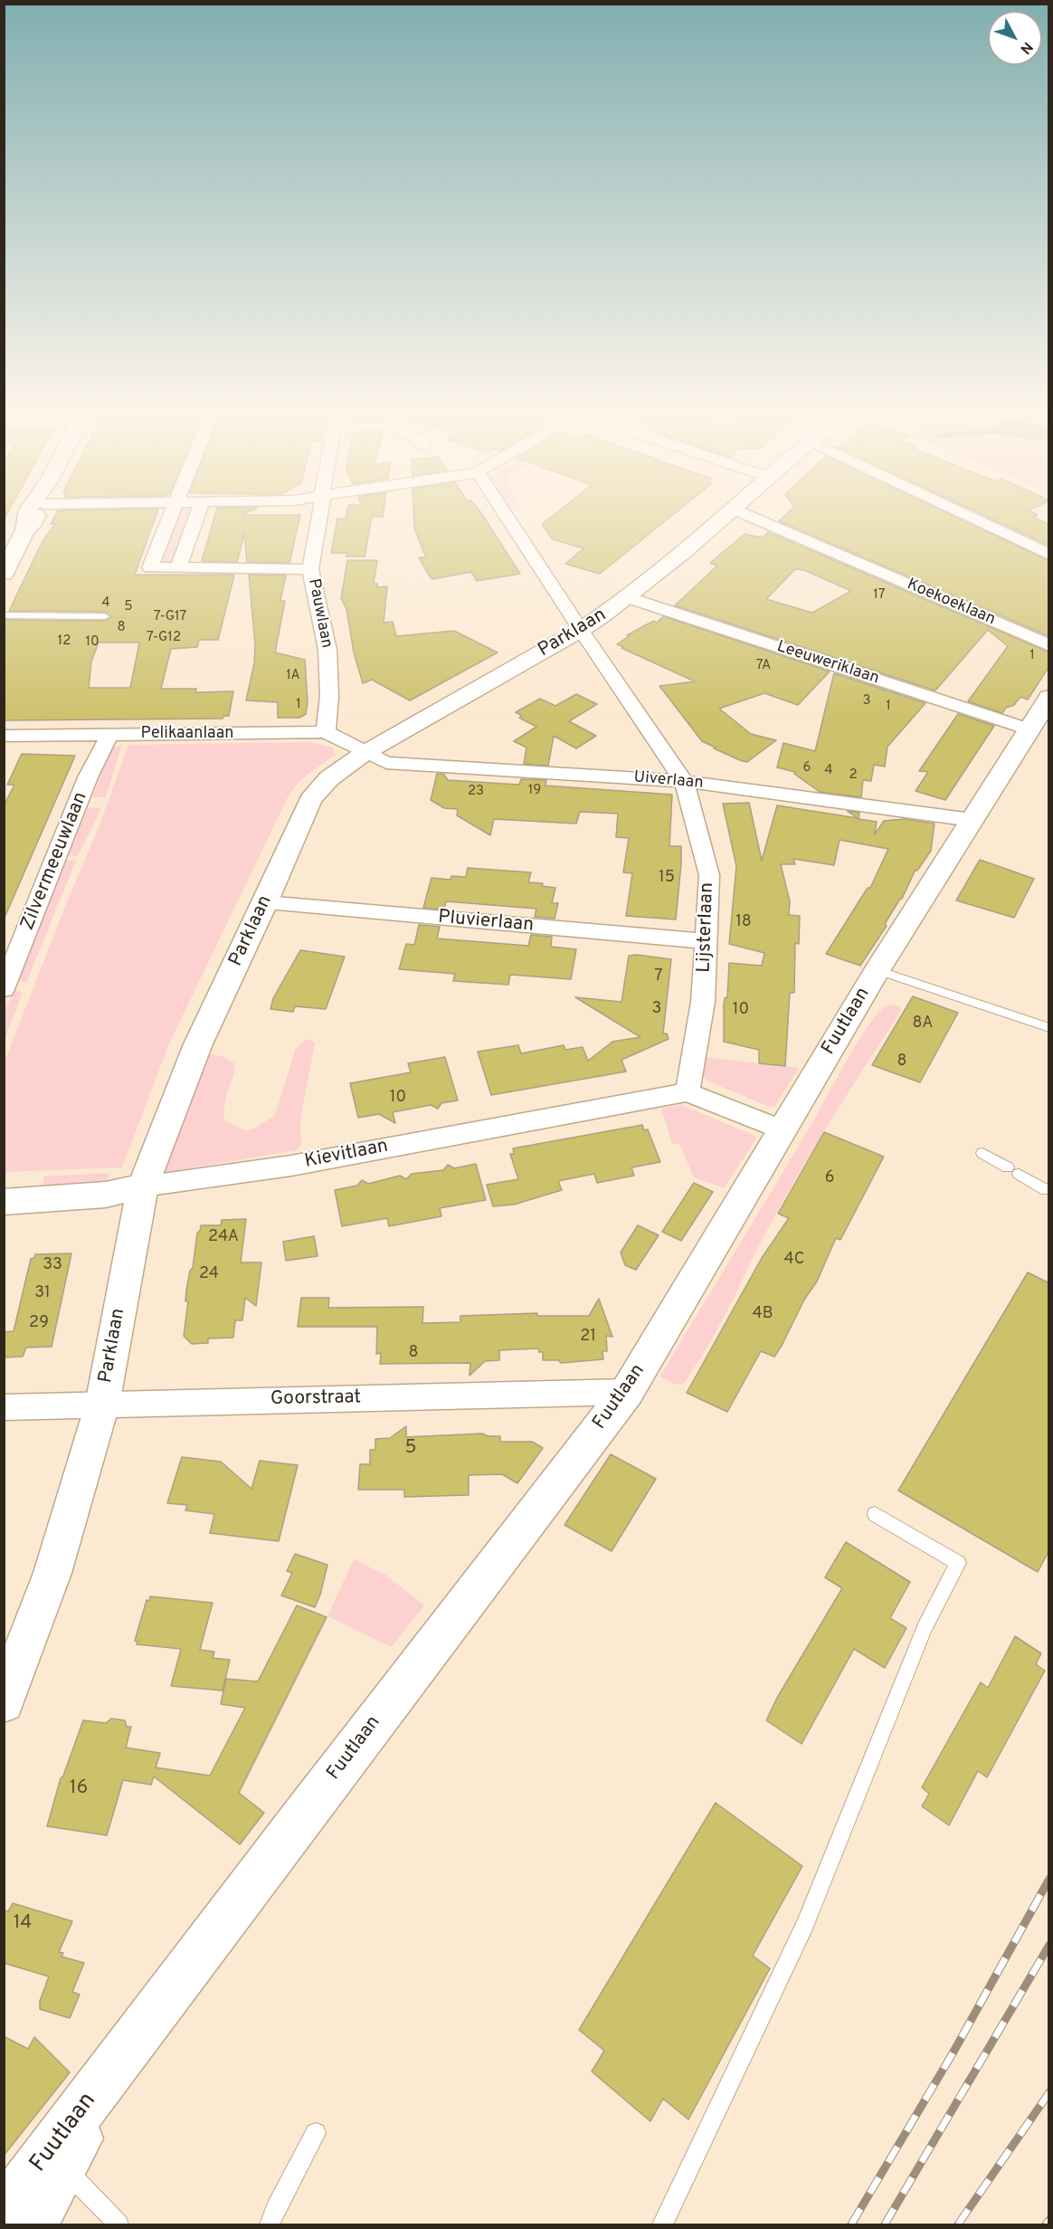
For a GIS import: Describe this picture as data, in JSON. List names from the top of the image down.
{
  "streets": {
    "street": [
      "Koekoeklaan",
      "Pauwlaan",
      "Parklaan",
      "Leeuweriklaan",
      "Pelikaanlaan",
      "Uiverlaan",
      "Zilvermeeuwlaan",
      "Pluvierlaan",
      "Lijsterlaan",
      "Fuutlaan",
      "Kievitlaan",
      "Goorstraat"
    ]
  },
  "crossings": [
    ["Pauwlaan", "Pelikaanlaan"],
    ["Parklaan", "Leeuweriklaan"],
    ["Parklaan", "Uiverlaan"],
    ["Parklaan", "Pluvierlaan"],
    ["Parklaan", "Lijsterlaan"],
    ["Parklaan", "Kievitlaan"],
    ["Parklaan", "Goorstraat"],
    ["Leeuweriklaan", "Fuutlaan"],
    ["Pelikaanlaan", "Zilvermeeuwlaan"],
    ["Uiverlaan", "Lijsterlaan"],
    ["Uiverlaan", "Fuutlaan"],
    ["Pluvierlaan", "Lijsterlaan"],
    ["Lijsterlaan", "Kievitlaan"],
    ["Fuutlaan", "Goorstraat"]
  ],
  "house_numbers": [
    "17",
    "4",
    "5",
    "7-G17",
    "8",
    "7-G12",
    "12",
    "10",
    "1",
    "7A",
    "1A",
    "3",
    "1",
    "1",
    "6",
    "4",
    "2",
    "19",
    "23",
    "15",
    "18",
    "7",
    "3",
    "10",
    "8A",
    "8",
    "10",
    "6",
    "24A",
    "4C",
    "33",
    "24",
    "31",
    "4B",
    "29",
    "21",
    "8",
    "5",
    "16",
    "14"
  ],
  "north": "bottom right"
}
